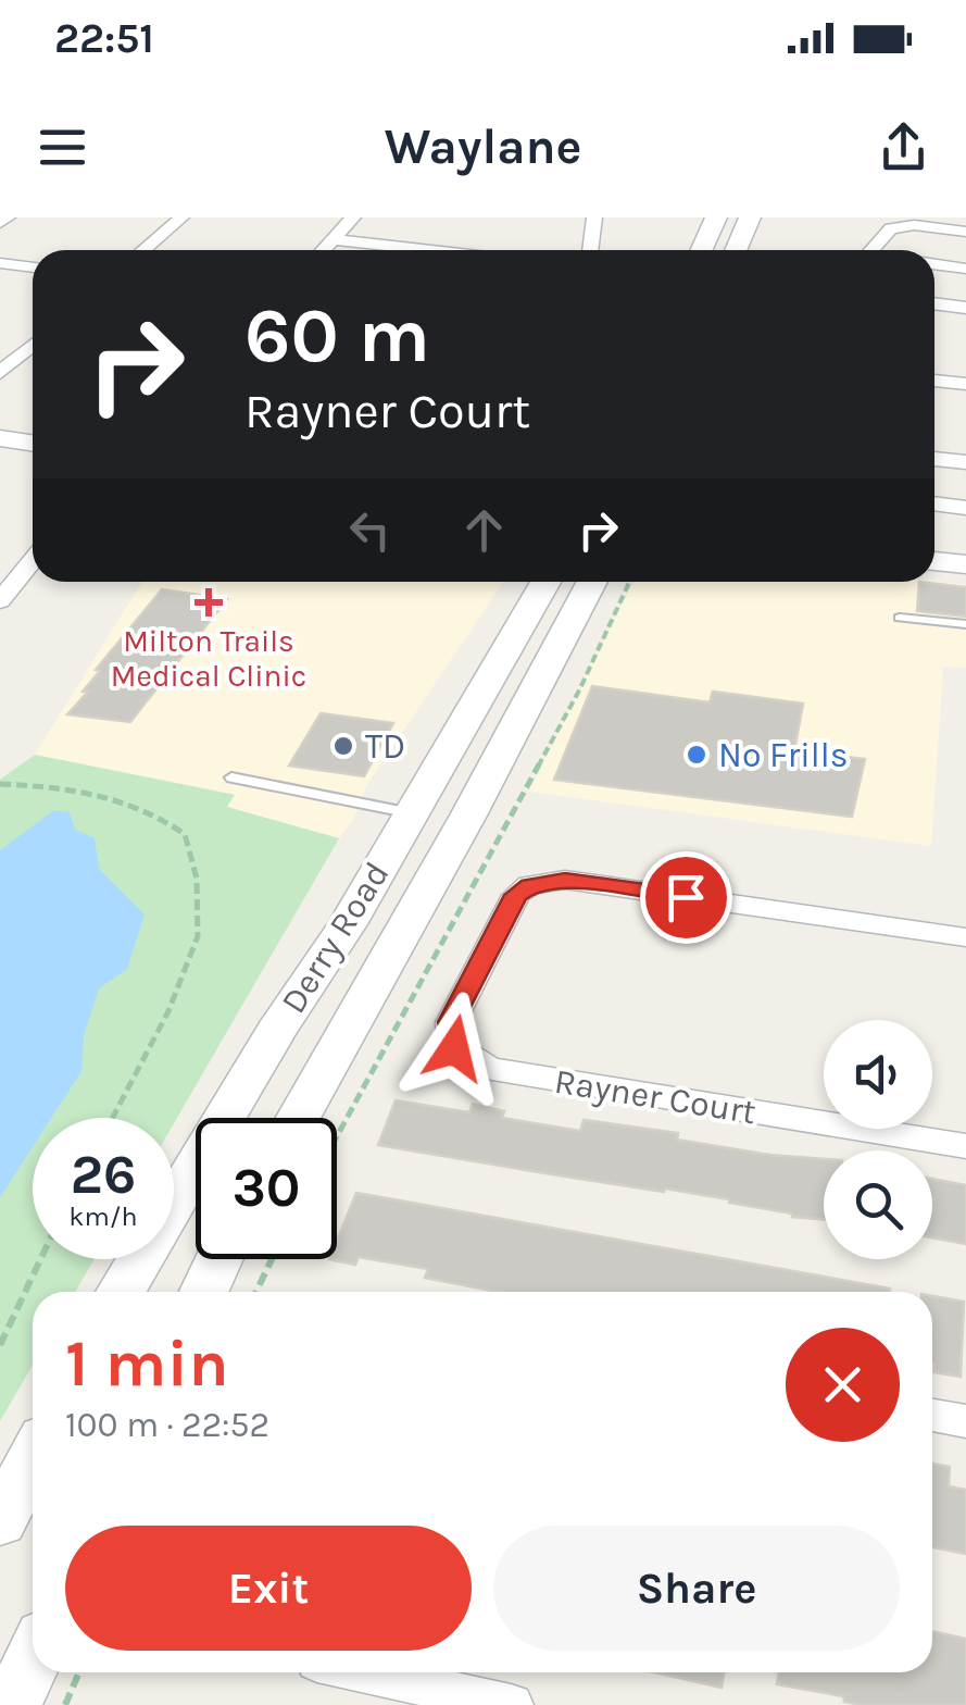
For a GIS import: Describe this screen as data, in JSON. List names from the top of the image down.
{
  "streets": {
    "main road": ["Derry Road"],
    "street": ["Rayner Court"]
  },
  "places": {
    "health": ["Milton Trails Medical Clinic"],
    "other": ["TD", "No Frills"]
  },
  "page": {
    "status": "22:51",
    "header": "Waylane",
    "turn": ["60 m", "Rayner Court"],
    "speed": "26 km/h",
    "limit": "30",
    "heading": ["1 min", "100 m · 22:52"],
    "buttons": ["Exit", "Share"]
  }
}
